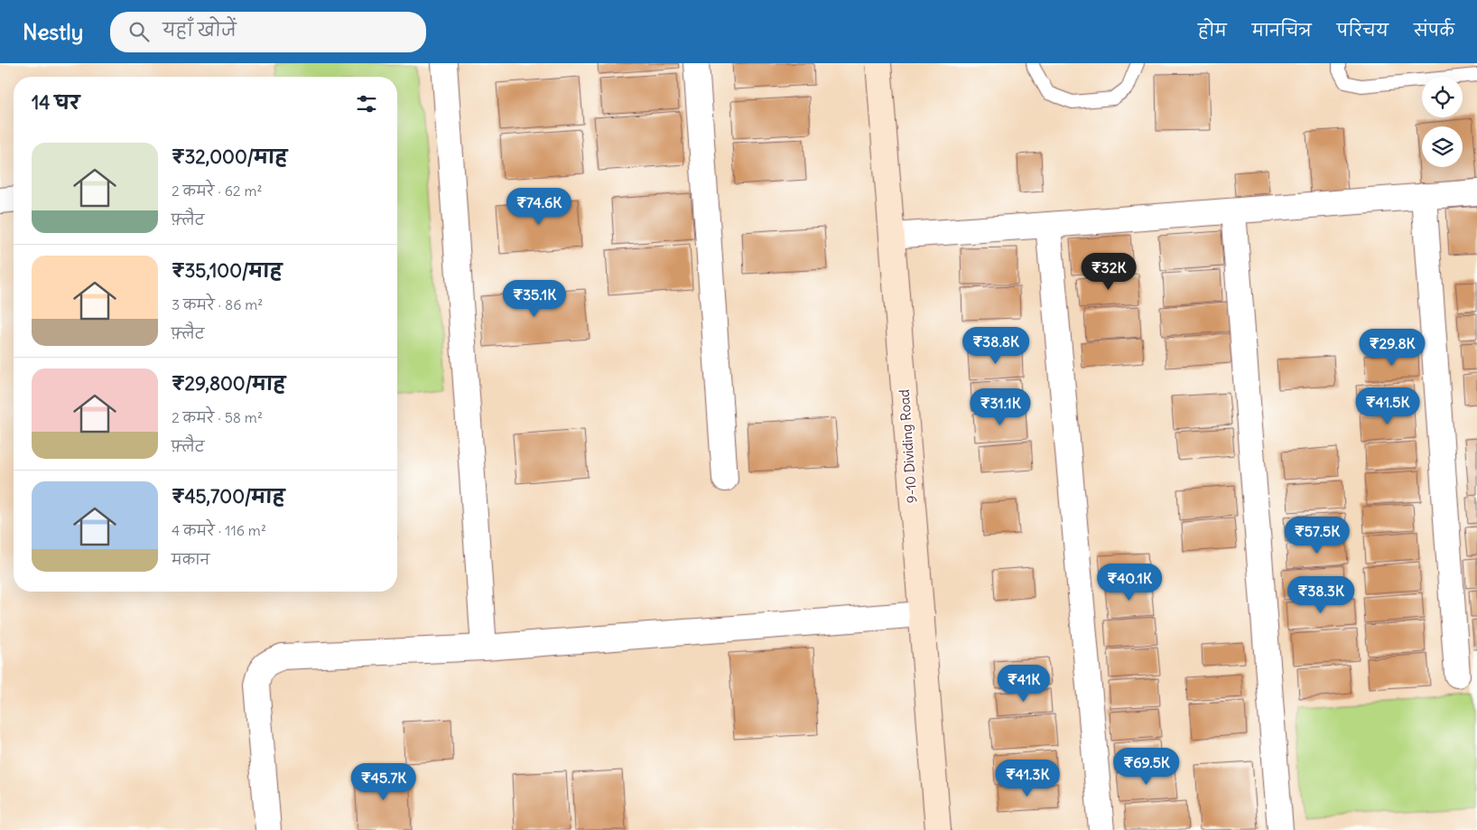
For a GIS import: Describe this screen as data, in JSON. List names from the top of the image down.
{
  "streets": {
    "street": ["9-10 Dividing Road"]
  },
  "page": {
    "header": "Nestly",
    "search": "यहाँ खोजें",
    "nav": [
      "होम",
      "मानचित्र",
      "परिचय",
      "संपर्क"
    ],
    "heading": "14 घर",
    "list": [
      {
        "name": "₹32,000/माह",
        "note": "2 कमरे · 62 m² · फ़्लैट"
      },
      {
        "name": "₹35,100/माह",
        "note": "3 कमरे · 86 m² · फ़्लैट"
      },
      {
        "name": "₹29,800/माह",
        "note": "2 कमरे · 58 m² · फ़्लैट"
      },
      {
        "name": "₹45,700/माह",
        "note": "4 कमरे · 116 m² · मकान"
      }
    ],
    "price": [
      "₹74.6K",
      "₹32K",
      "₹35.1K",
      "₹38.8K",
      "₹29.8K",
      "₹41.5K",
      "₹31.1K",
      "₹57.5K",
      "₹40.1K",
      "₹38.3K",
      "₹41K",
      "₹69.5K",
      "₹41.3K",
      "₹45.7K"
    ]
  }
}
